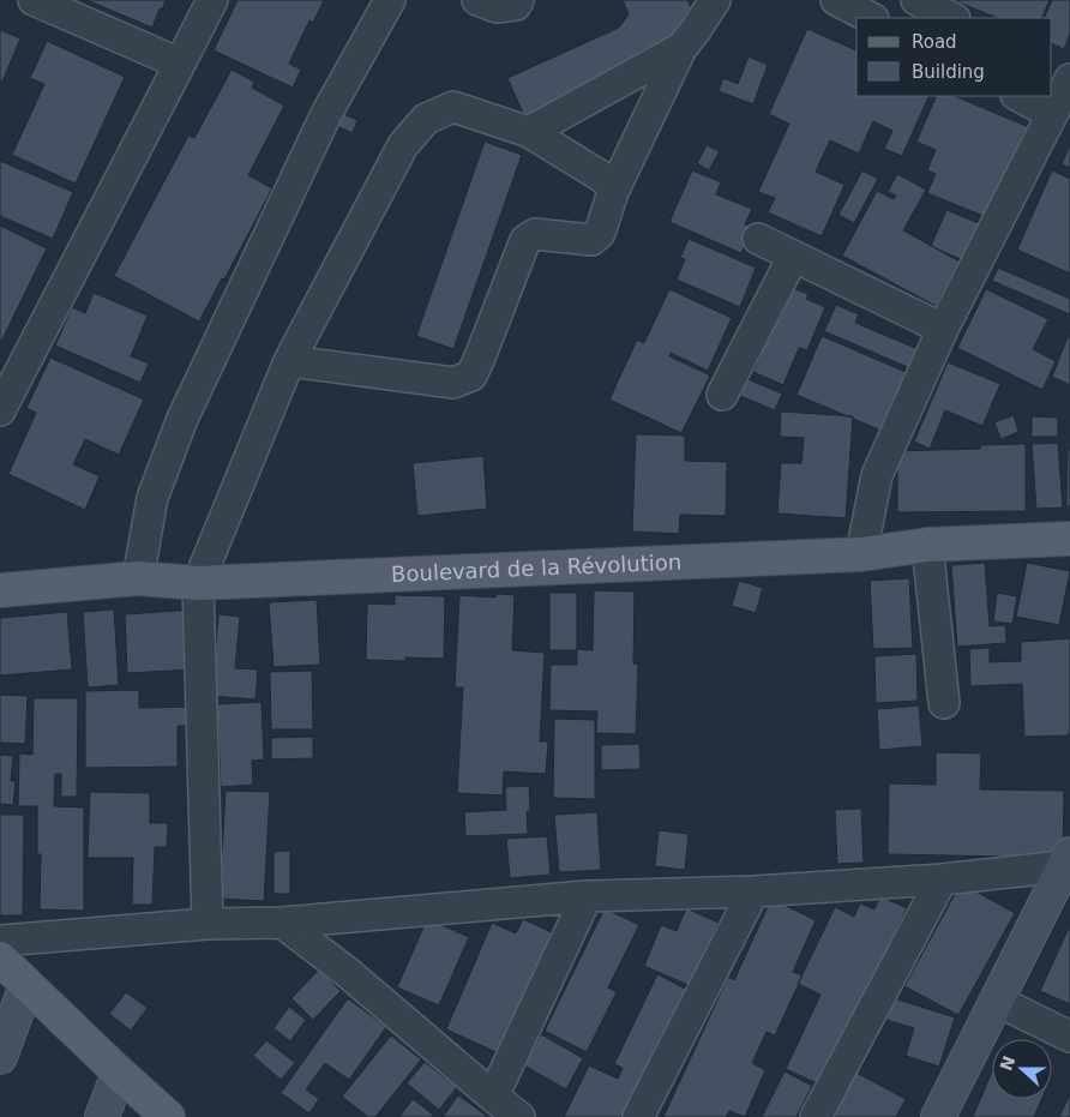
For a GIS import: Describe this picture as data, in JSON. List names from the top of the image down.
{
  "streets": {
    "main road": ["Boulevard de la Révolution"]
  },
  "legend": ["Road", "Building"],
  "north": "left"
}
